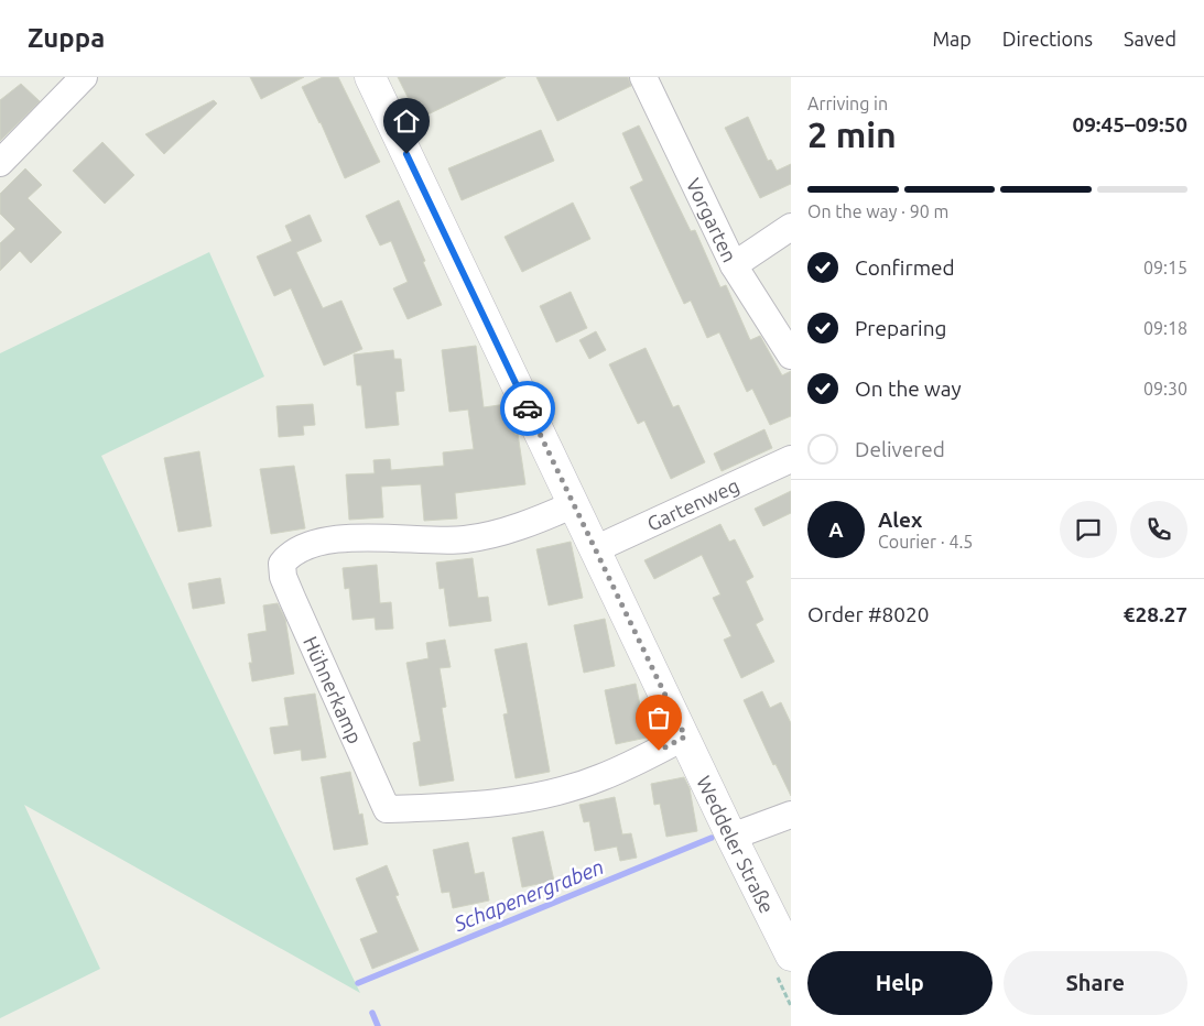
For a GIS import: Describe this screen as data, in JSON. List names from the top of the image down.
{
  "streets": {
    "street": [
      "Vorgarten",
      "Gartenweg",
      "Hühnerkamp",
      "Weddeler Straße"
    ]
  },
  "crossings": [
    ["Gartenweg", "Weddeler Straße"],
    ["Hühnerkamp", "Weddeler Straße"]
  ],
  "water": ["Schapenergraben"],
  "page": {
    "header": "Zuppa",
    "nav": ["Map", "Directions", "Saved"],
    "heading": ["2 min", "Arriving in", "09:45–09:50"],
    "panel": [
      "Alex",
      "Courier · 4.5",
      "Order #8020",
      "€28.27"
    ],
    "bar": "On the way · 90 m",
    "list": [
      ["Confirmed", "09:15"],
      ["Preparing", "09:18"],
      ["On the way", "09:30"],
      "Delivered"
    ],
    "round": "A",
    "buttons": ["Help", "Share"]
  }
}
